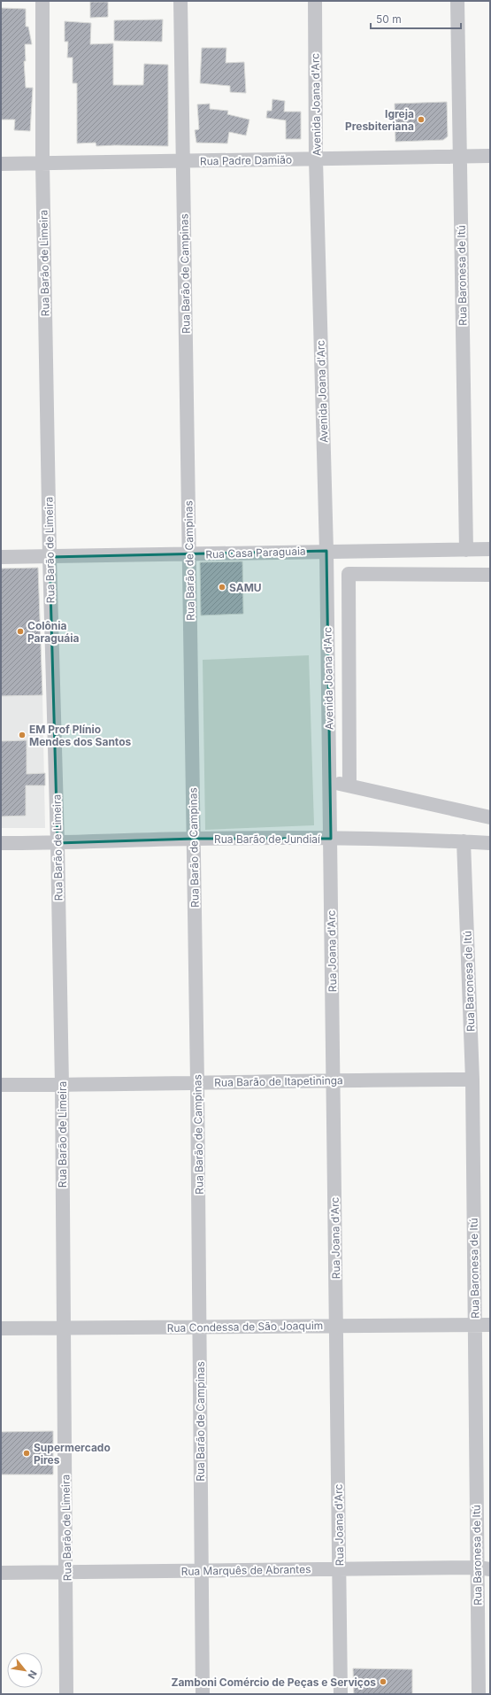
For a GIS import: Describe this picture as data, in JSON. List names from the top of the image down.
{
  "streets": {
    "street": [
      "Avenida Joana d'Arc",
      "Rua Padre Damião",
      "Rua Barão de Limeira",
      "Rua Barão de Campinas",
      "Rua Baronesa de Itú",
      "Rua Casa Paraguaia",
      "Rua Barão de Jundiaí",
      "Rua Joana d'Arc",
      "Rua Barão de Itapetininga",
      "Rua Condessa de São Joaquim",
      "Rua Marquês de Abrantes"
    ]
  },
  "crossings": [
    ["Avenida Joana d'Arc", "Rua Padre Damião"],
    ["Avenida Joana d'Arc", "Rua Casa Paraguaia"],
    ["Avenida Joana d'Arc", "Rua Joana d'Arc"],
    ["Rua Padre Damião", "Rua Barão de Limeira"],
    ["Rua Padre Damião", "Rua Barão de Campinas"],
    ["Rua Padre Damião", "Rua Baronesa de Itú"],
    ["Rua Barão de Limeira", "Rua Casa Paraguaia"],
    ["Rua Barão de Limeira", "Rua Barão de Jundiaí"],
    ["Rua Barão de Limeira", "Rua Barão de Itapetininga"],
    ["Rua Barão de Limeira", "Rua Condessa de São Joaquim"],
    ["Rua Barão de Limeira", "Rua Marquês de Abrantes"],
    ["Rua Barão de Campinas", "Rua Casa Paraguaia"],
    ["Rua Barão de Campinas", "Rua Barão de Jundiaí"],
    ["Rua Barão de Campinas", "Rua Barão de Itapetininga"],
    ["Rua Barão de Campinas", "Rua Condessa de São Joaquim"],
    ["Rua Barão de Campinas", "Rua Marquês de Abrantes"],
    ["Rua Baronesa de Itú", "Rua Casa Paraguaia"],
    ["Rua Baronesa de Itú", "Rua Barão de Jundiaí"],
    ["Rua Baronesa de Itú", "Rua Barão de Itapetininga"],
    ["Rua Baronesa de Itú", "Rua Condessa de São Joaquim"],
    ["Rua Baronesa de Itú", "Rua Marquês de Abrantes"],
    ["Rua Barão de Jundiaí", "Rua Joana d'Arc"],
    ["Rua Joana d'Arc", "Rua Barão de Itapetininga"],
    ["Rua Joana d'Arc", "Rua Condessa de São Joaquim"],
    ["Rua Joana d'Arc", "Rua Marquês de Abrantes"]
  ],
  "places": [
    "Igreja Presbiteriana",
    "SAMU",
    "Colônia Paraguáia",
    "EM Prof Plínio Mendes dos Santos",
    "Supermercado Pires",
    "Zamboni Comércio de Peças e Serviços"
  ],
  "scale_bar": "50 m",
  "north": "bottom right"
}
